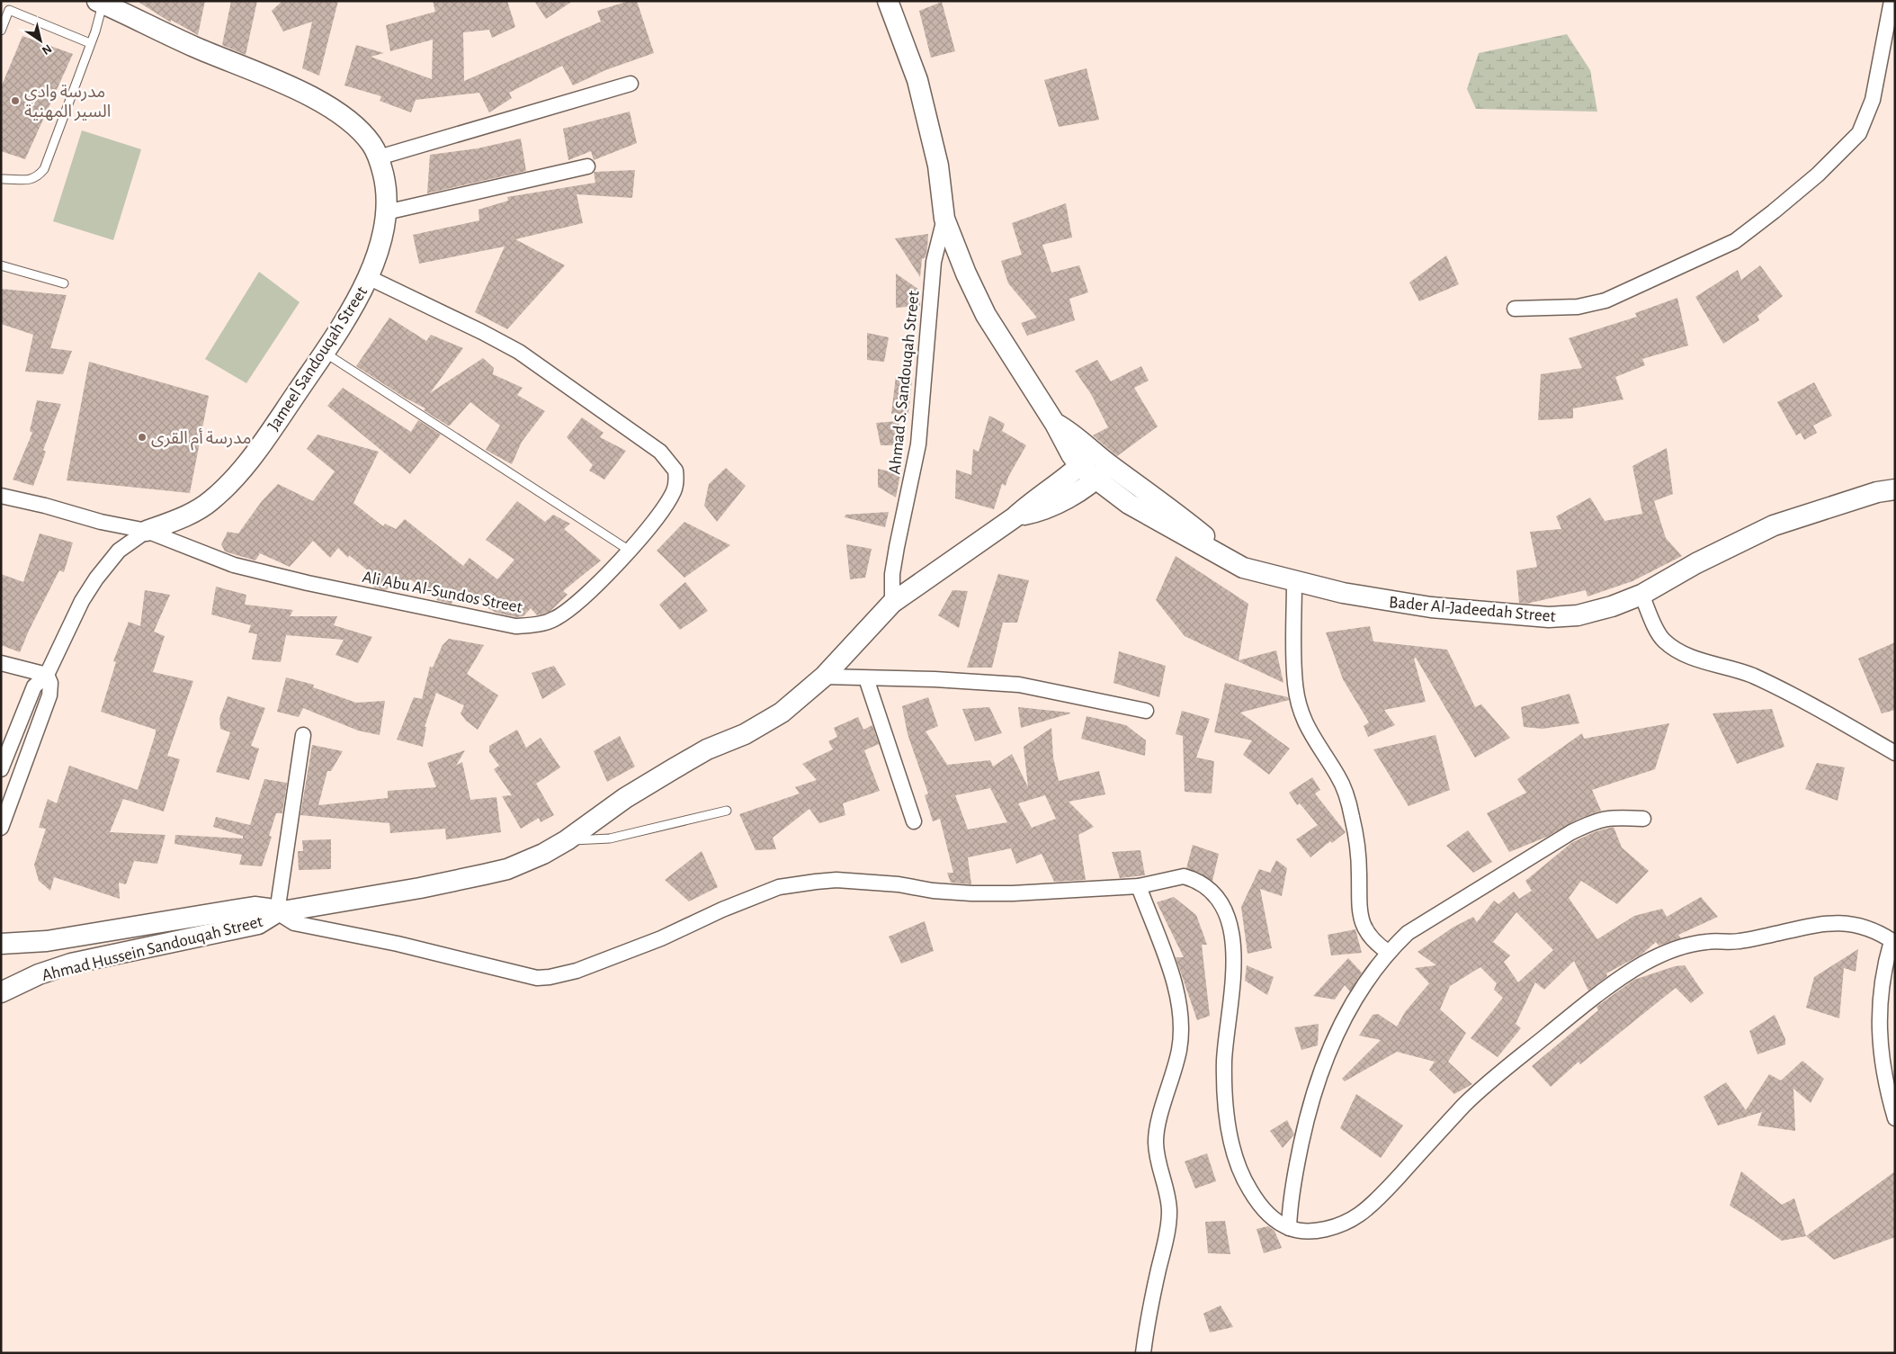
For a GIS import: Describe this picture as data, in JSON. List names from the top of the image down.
{
  "streets": {
    "main road": ["Jameel Sandouqah Street", "Bader Al-Jadeedah Street", "Ahmad Hussein Sandouqah Street"],
    "street": ["Ahmad S. Sandouqah Street", "Ali Abu Al-Sundos Street"]
  },
  "crossings": [
    ["Jameel Sandouqah Street", "Ali Abu Al-Sundos Street"],
    ["Ahmad S. Sandouqah Street", "Bader Al-Jadeedah Street"],
    ["Ahmad S. Sandouqah Street", "Ahmad Hussein Sandouqah Street"],
    ["Bader Al-Jadeedah Street", "Ahmad Hussein Sandouqah Street"]
  ],
  "places": ["مدرسة وادي السير المهنية", "مدرسة أم القرى"],
  "north": "bottom right"
}
